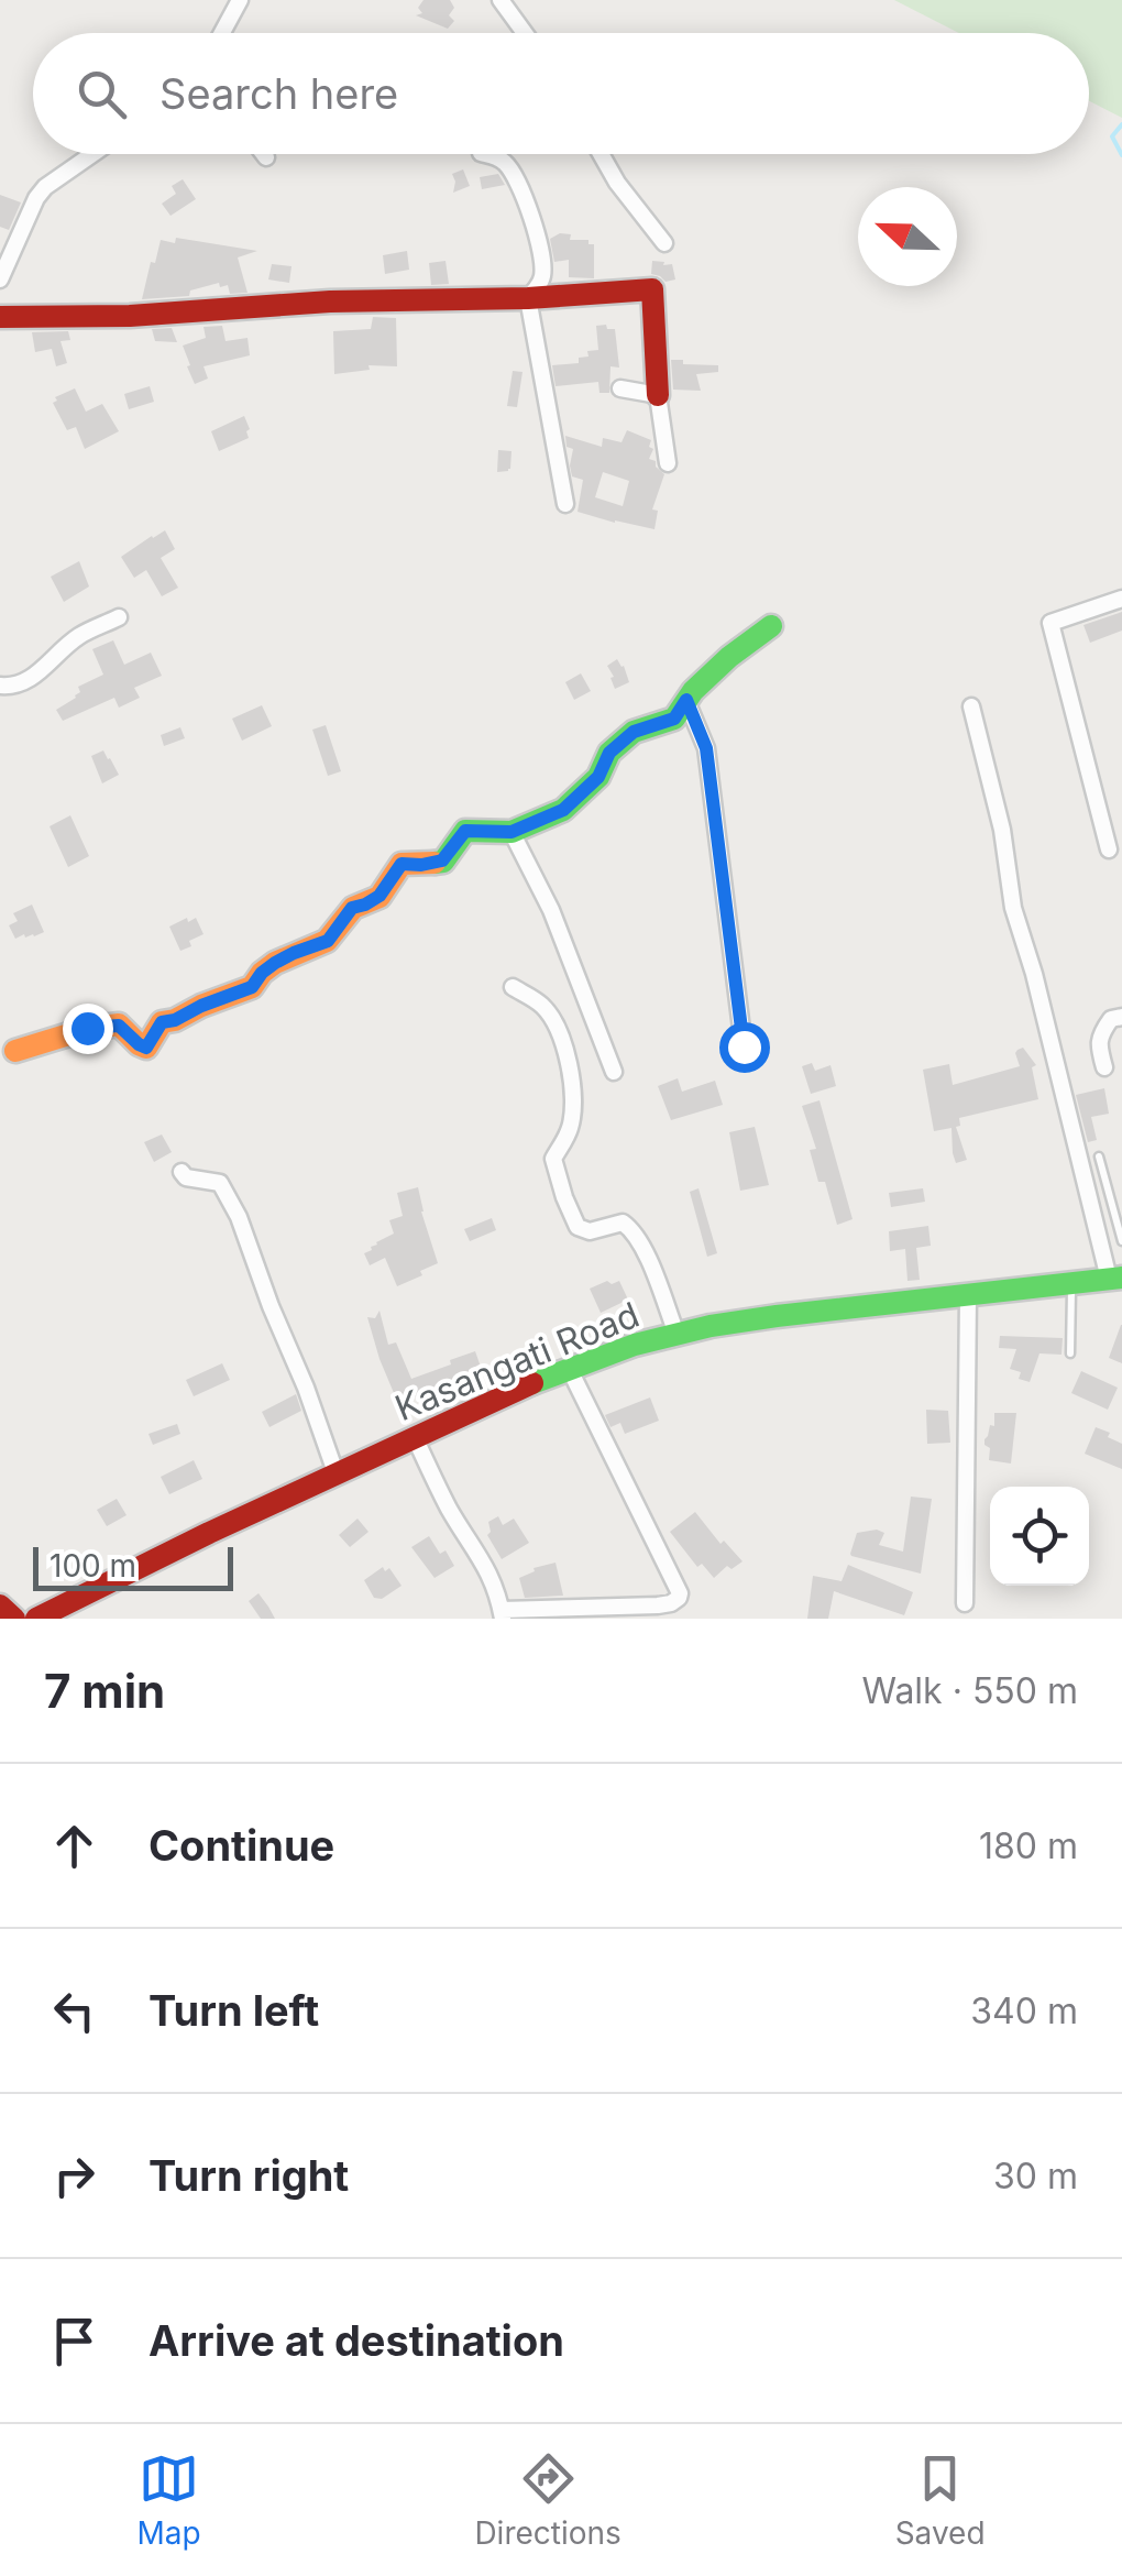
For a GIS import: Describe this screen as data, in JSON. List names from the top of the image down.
{
  "streets": {
    "street": ["Kasangati Road"]
  },
  "scale_bar": "100 m",
  "north": "left",
  "page": {
    "search": "Search here",
    "scale": "100 m",
    "heading": ["7 min", "Walk · 550 m"],
    "list": [
      ["Continue", "180 m"],
      ["Turn left", "340 m"],
      ["Turn right", "30 m"],
      "Arrive at destination"
    ],
    "nav": ["Map", "Directions", "Saved"]
  }
}
